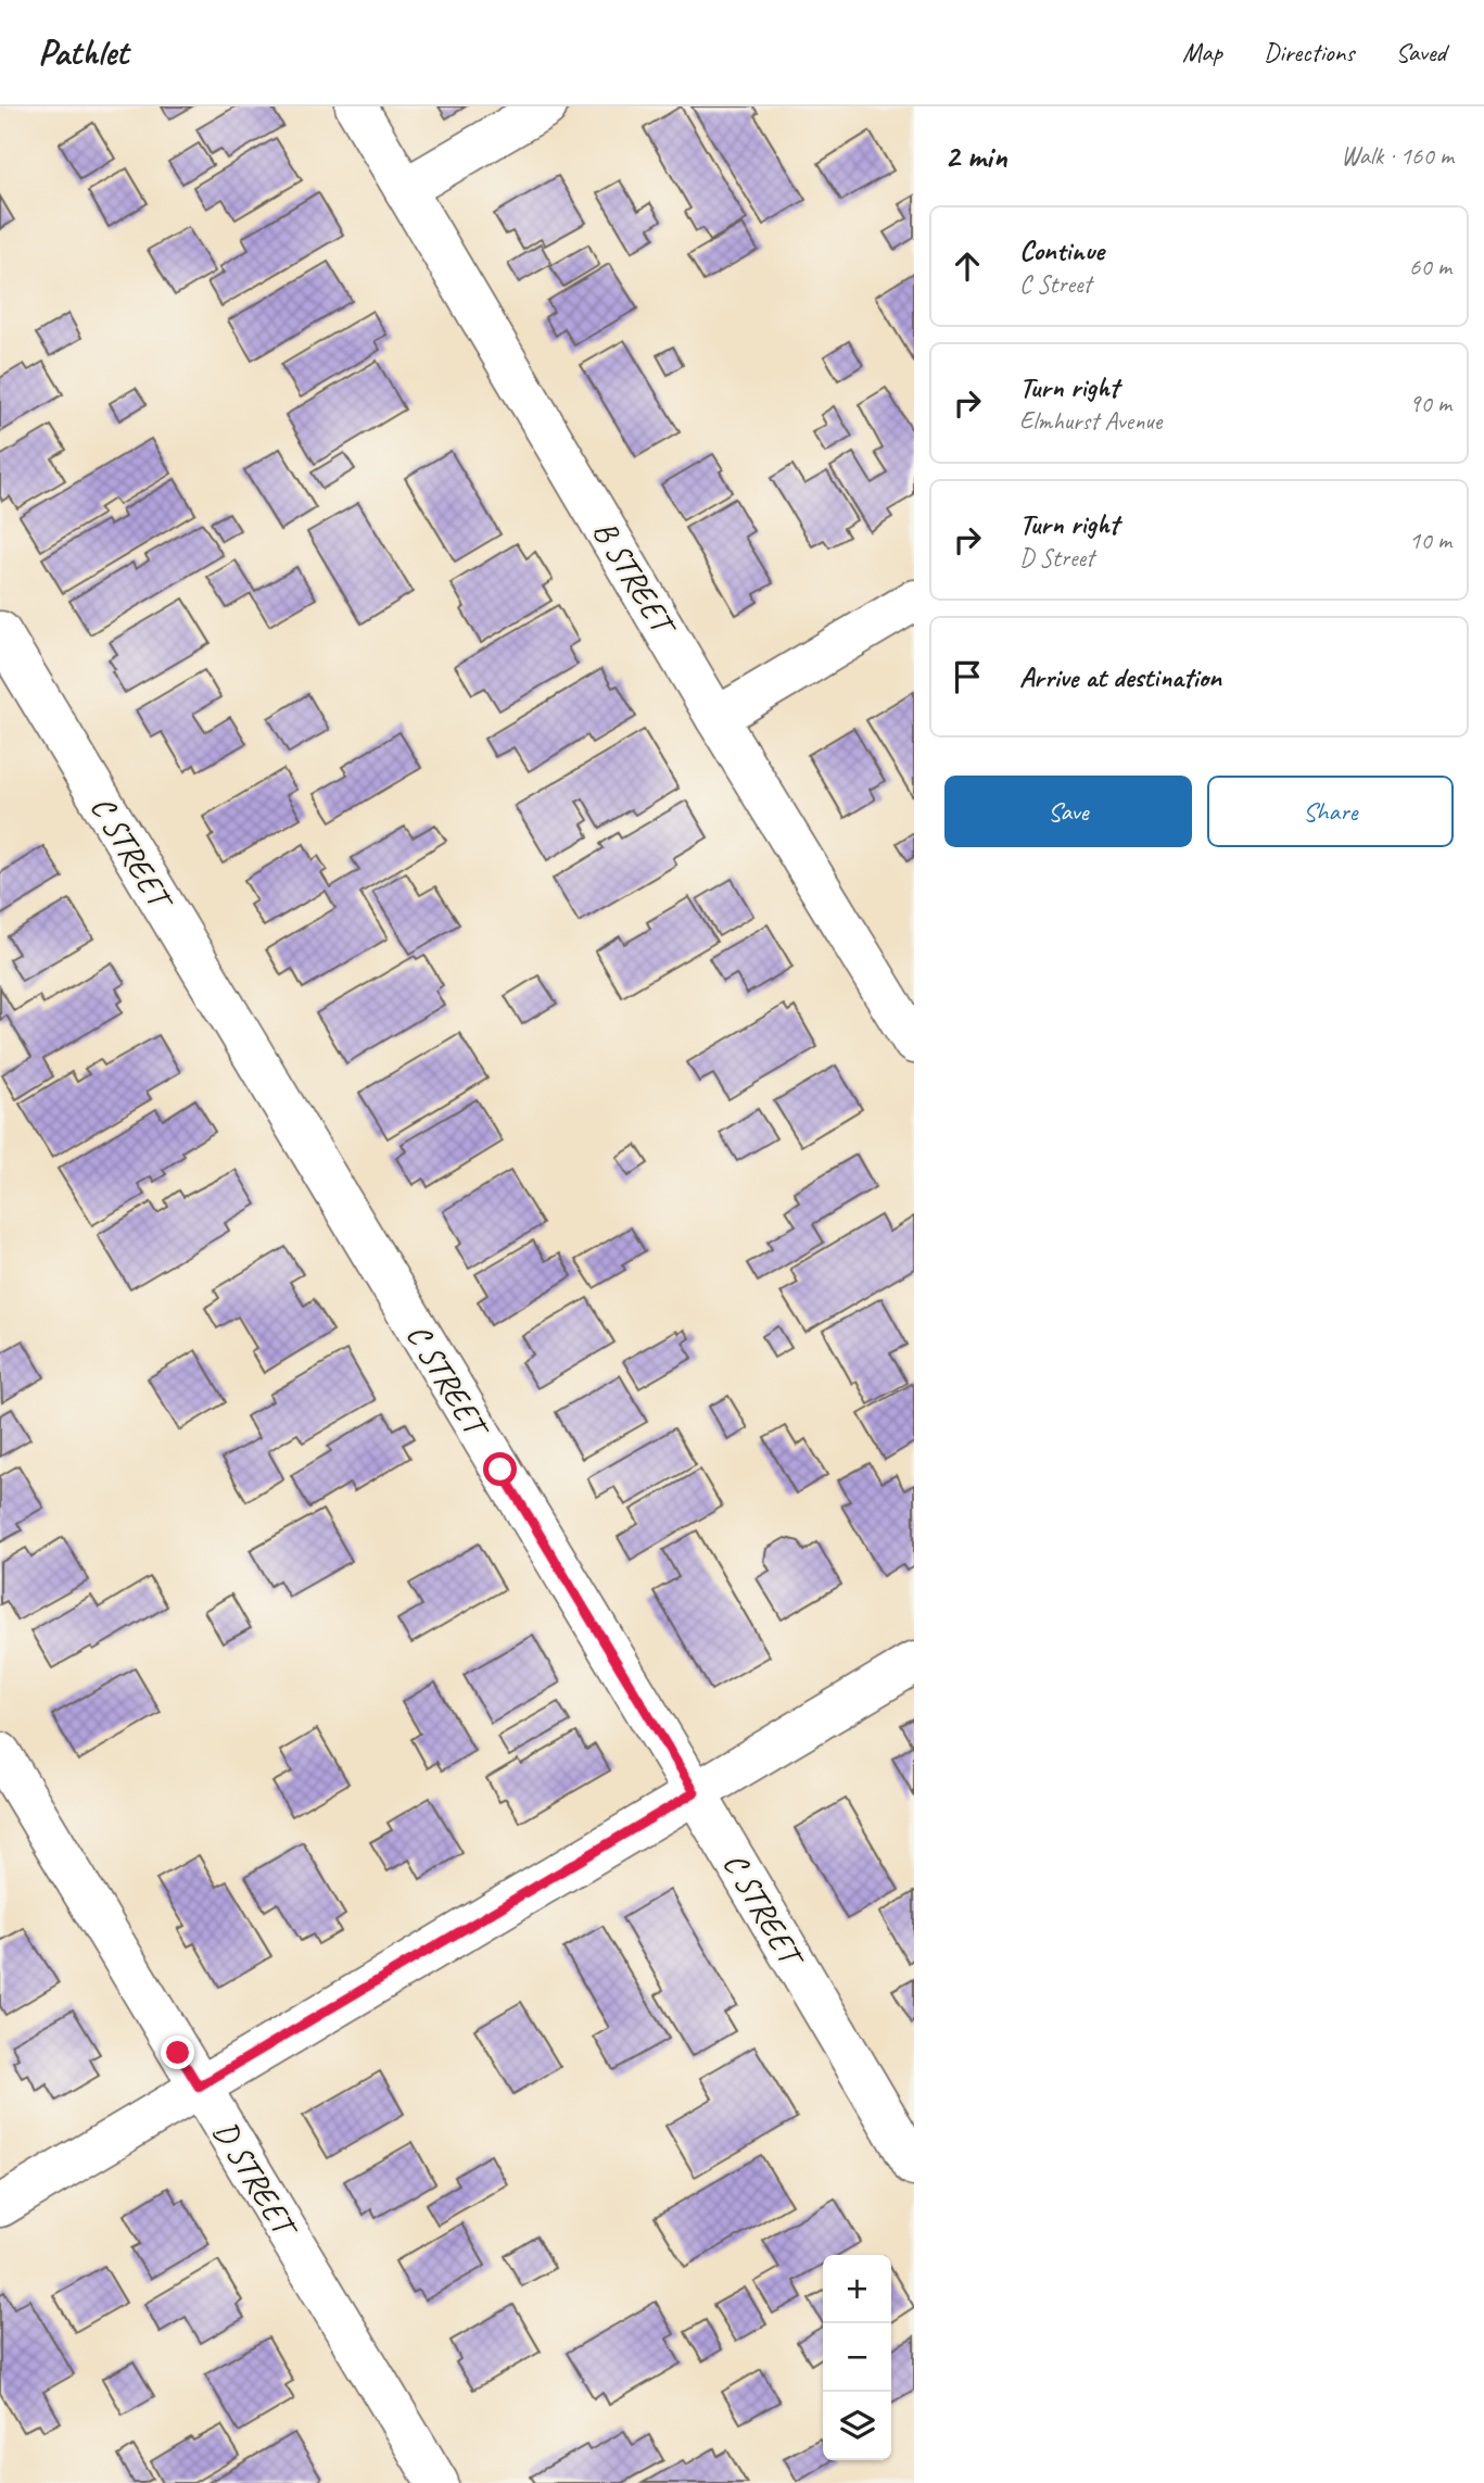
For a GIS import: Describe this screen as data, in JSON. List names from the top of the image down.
{
  "streets": {
    "street": ["B STREET", "C STREET", "D STREET"]
  },
  "page": {
    "header": "Pathlet",
    "nav": ["Map", "Directions", "Saved"],
    "heading": ["2 min", "Walk · 160 m"],
    "list": [
      ["Continue", "C Street", "60 m"],
      ["Turn right", "Elmhurst Avenue", "90 m"],
      ["Turn right", "D Street", "10 m"],
      "Arrive at destination"
    ],
    "buttons": ["Save", "Share"],
    "map_buttons": ["+", "−"]
  }
}
